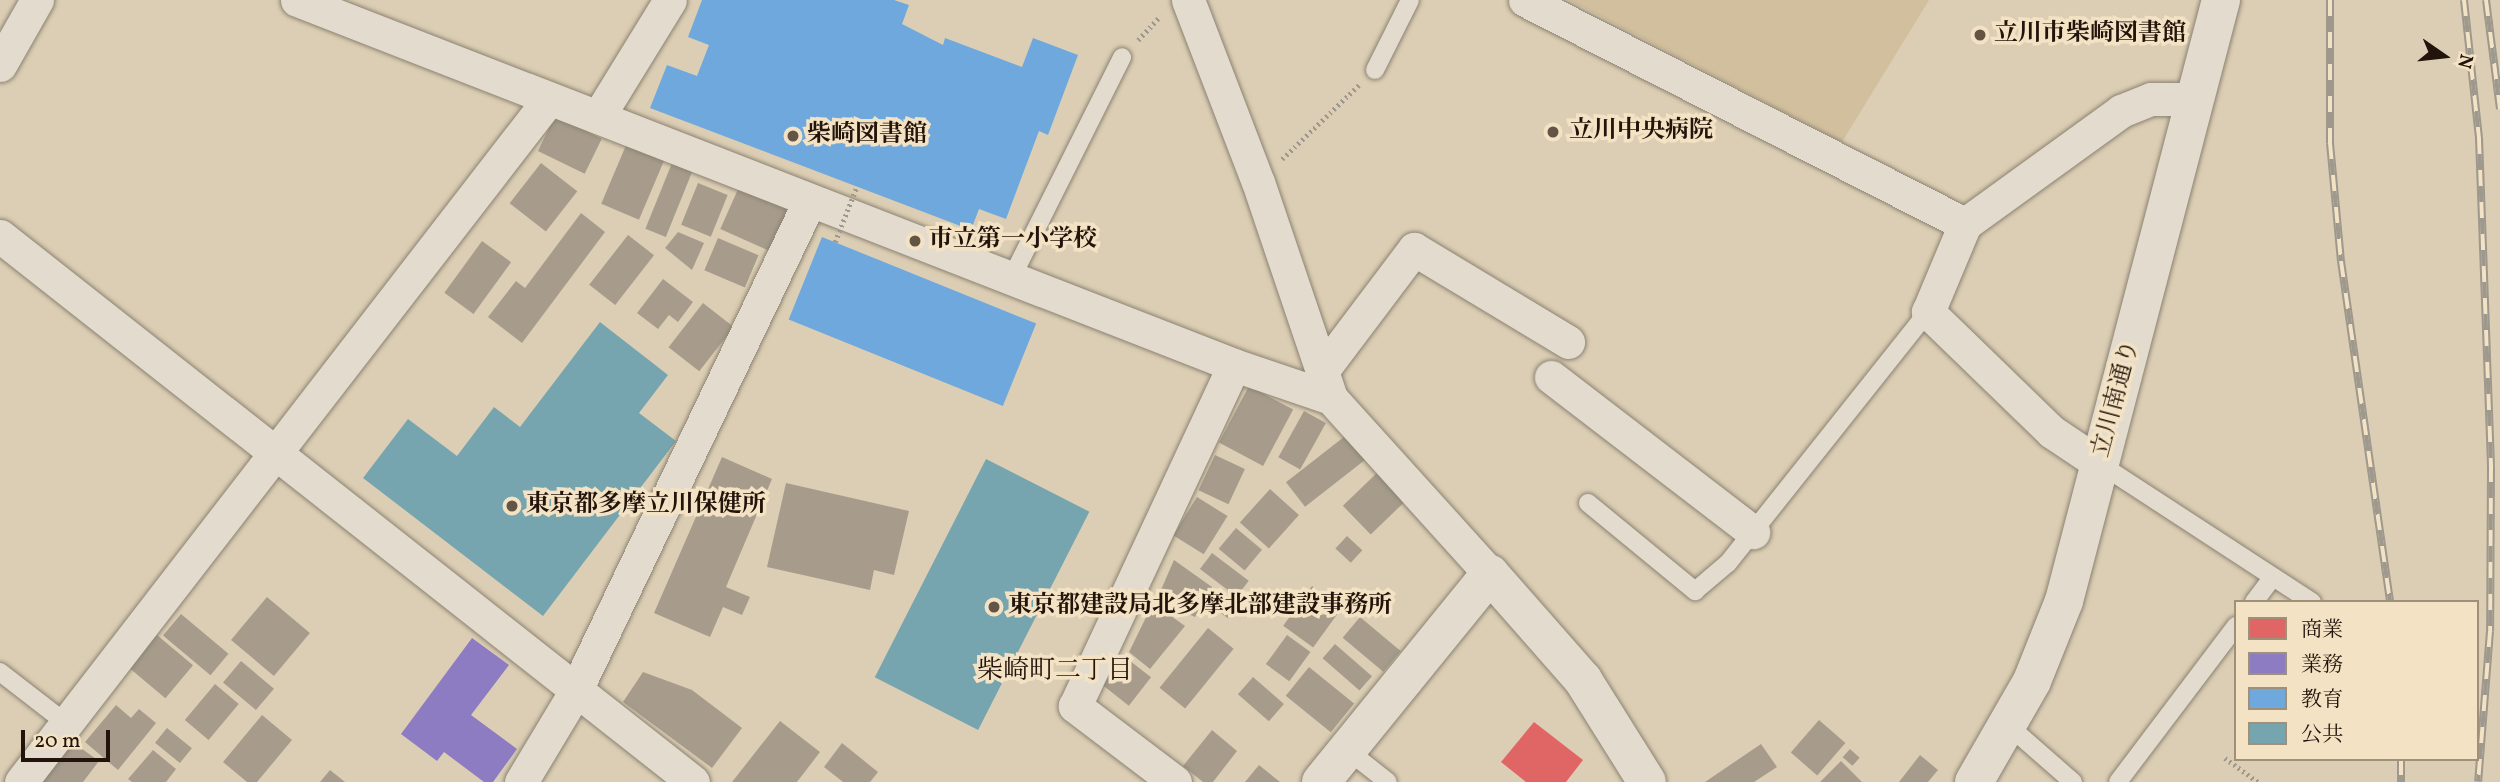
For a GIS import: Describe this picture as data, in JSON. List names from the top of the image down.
{
  "streets": {
    "street": ["立川南通り"]
  },
  "districts": ["柴崎町二丁目"],
  "places": [
    "立川市柴崎図書館",
    "立川中央病院",
    "柴崎図書館",
    "市立第一小学校",
    "東京都多摩立川保健所",
    "東京都建設局北多摩北部建設事務所"
  ],
  "legend": [
    "商業",
    "業務",
    "教育",
    "公共"
  ],
  "scale_bar": "20 m",
  "north": "right"
}
